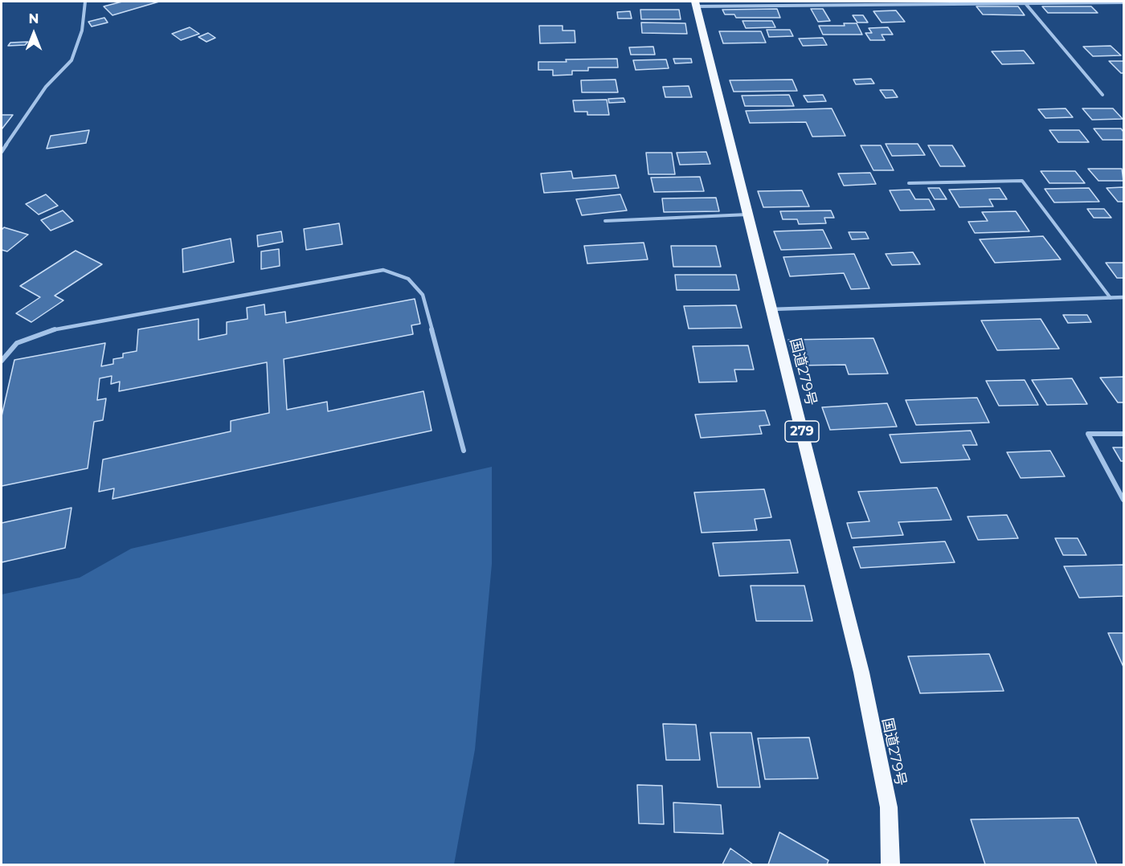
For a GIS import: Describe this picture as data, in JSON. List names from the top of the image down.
{
  "streets": {
    "highway": ["国道279号", "279"]
  },
  "north": "top"
}
